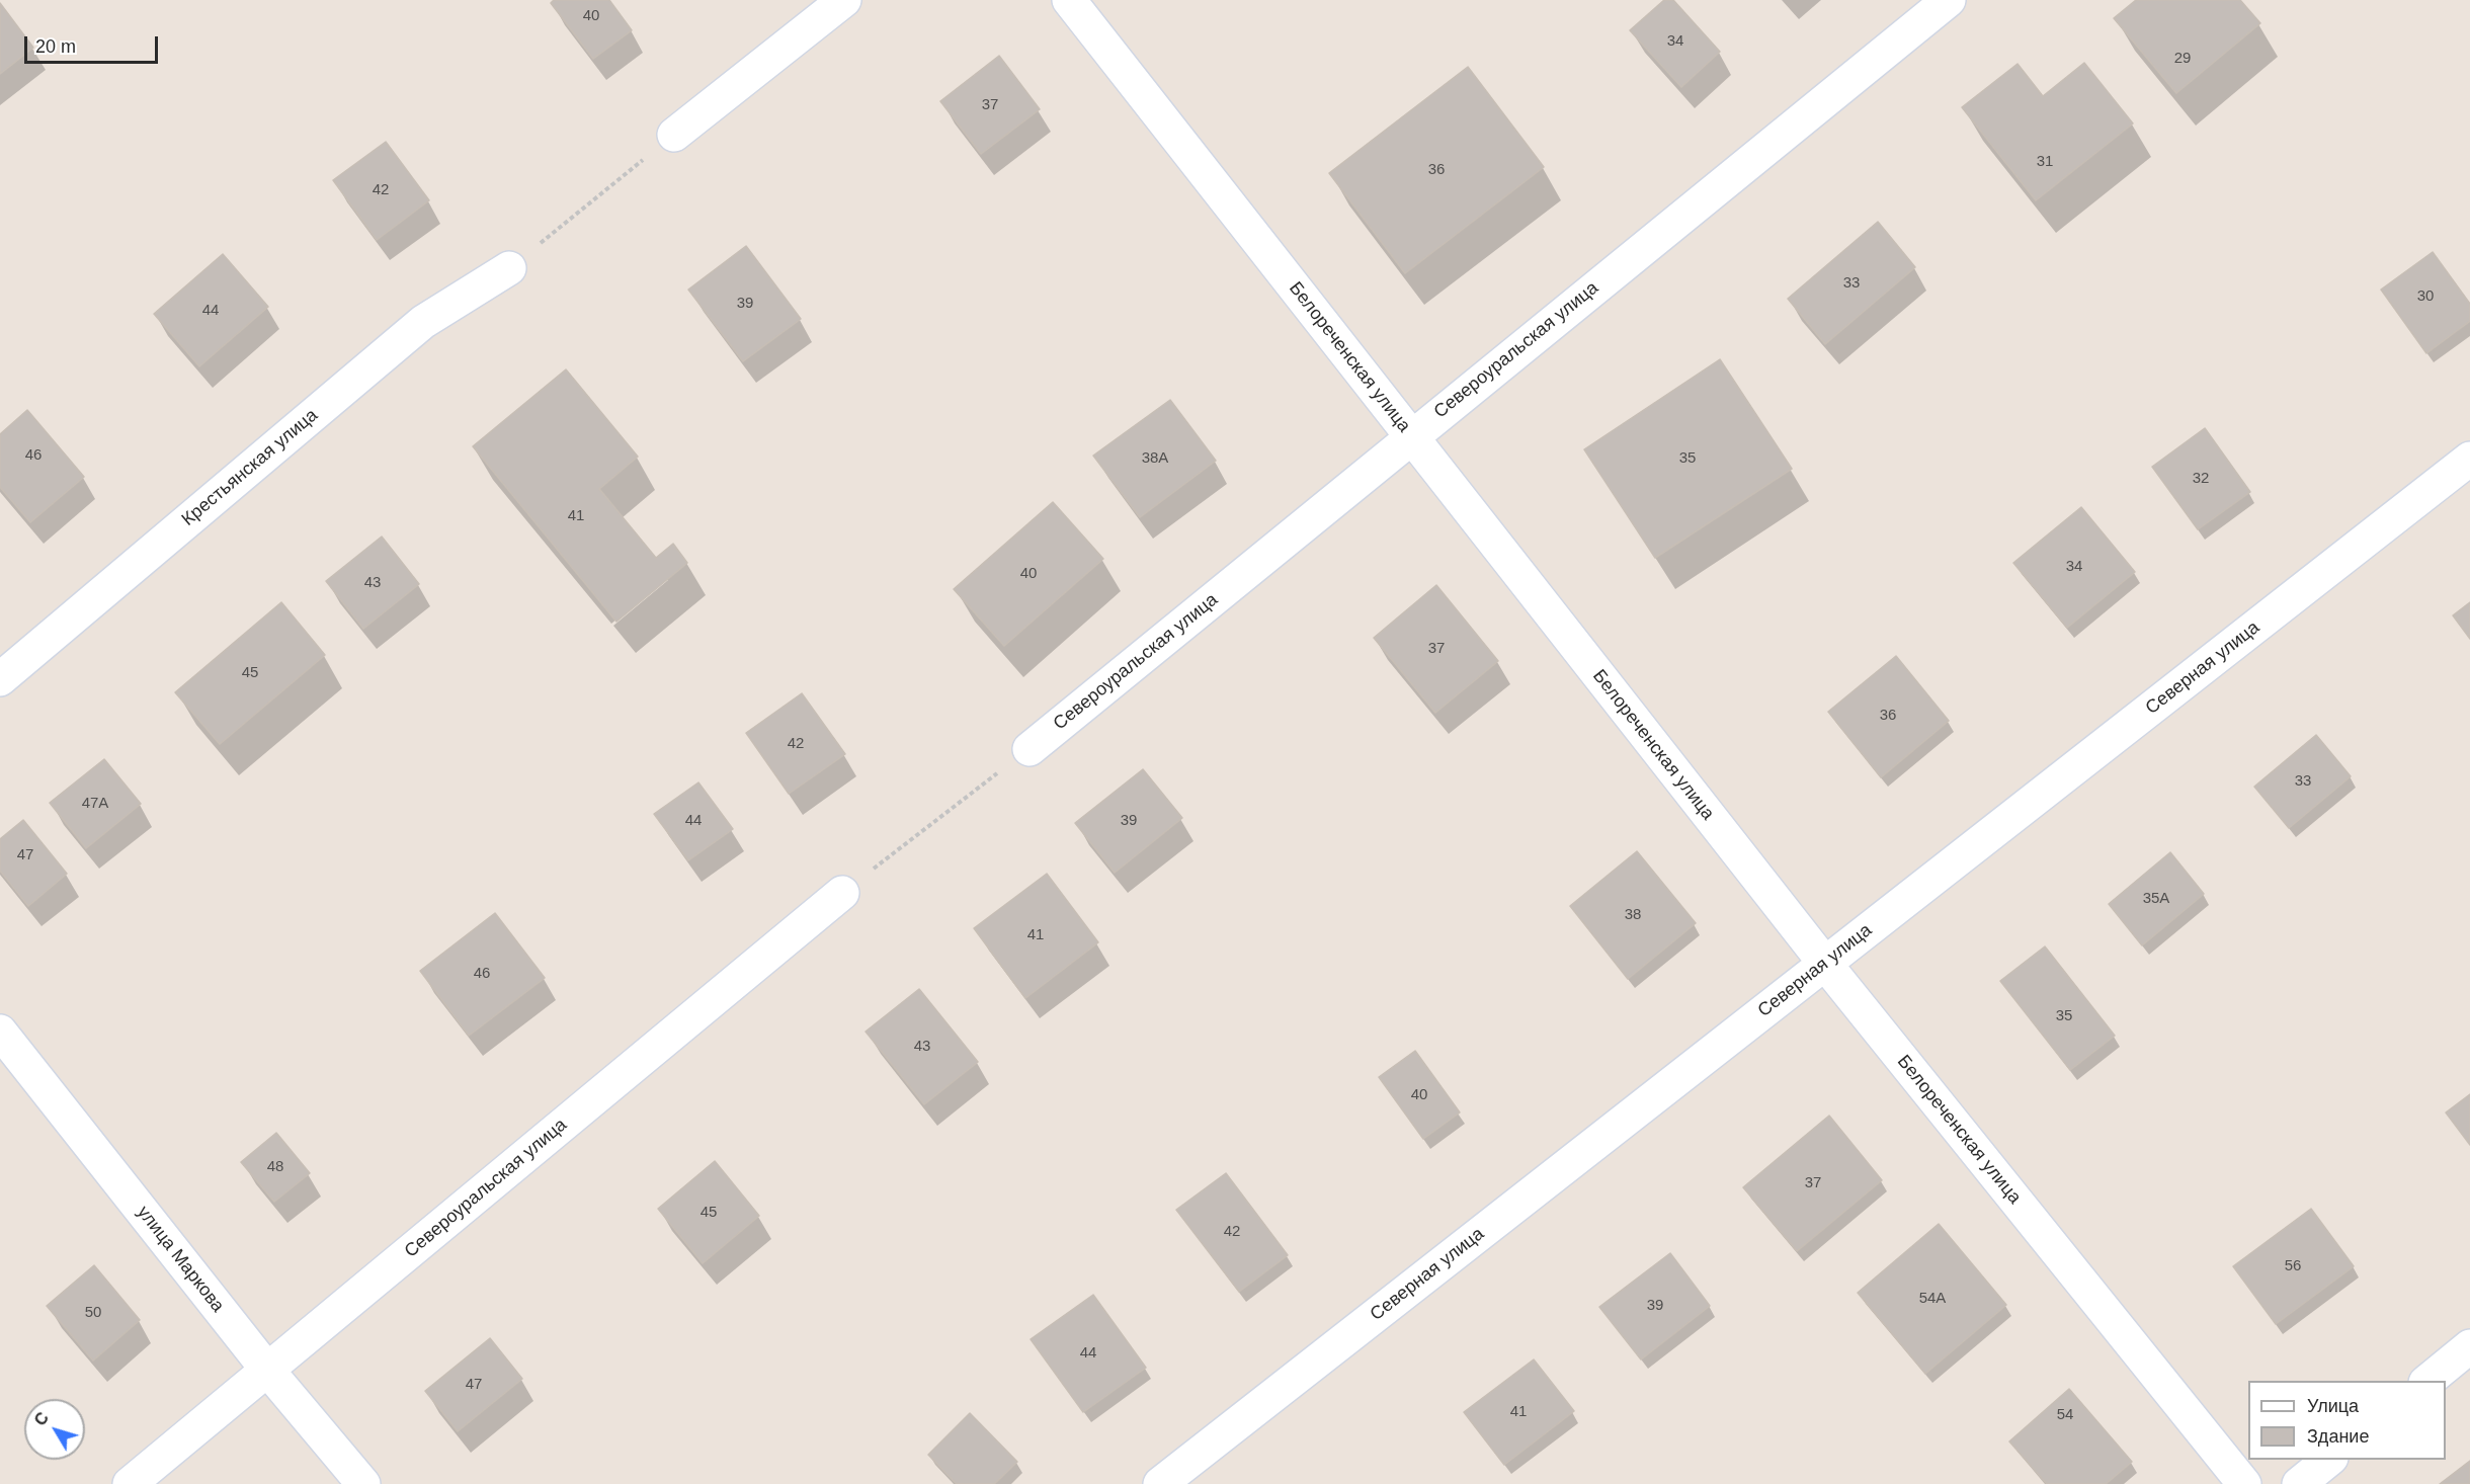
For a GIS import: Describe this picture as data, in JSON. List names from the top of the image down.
{
  "streets": {
    "street": [
      "Североуральская улица",
      "Белореченская улица",
      "Крестьянская улица",
      "Северная улица",
      "улица Маркова"
    ]
  },
  "crossings": [
    ["Североуральская улица", "Белореченская улица"],
    ["Североуральская улица", "улица Маркова"],
    ["Белореченская улица", "Северная улица"]
  ],
  "house_numbers": [
    "40",
    "34",
    "29",
    "37",
    "31",
    "36",
    "42",
    "33",
    "30",
    "39",
    "44",
    "46",
    "38А",
    "35",
    "32",
    "41",
    "34",
    "40",
    "43",
    "37",
    "45",
    "36",
    "42",
    "33",
    "47А",
    "44",
    "39",
    "47",
    "35А",
    "38",
    "41",
    "46",
    "35",
    "43",
    "40",
    "48",
    "37",
    "45",
    "42",
    "56",
    "54А",
    "39",
    "50",
    "44",
    "47",
    "41",
    "54"
  ],
  "legend": ["Улица", "Здание"],
  "scale_bar": "20 m",
  "north": "top left"
}
